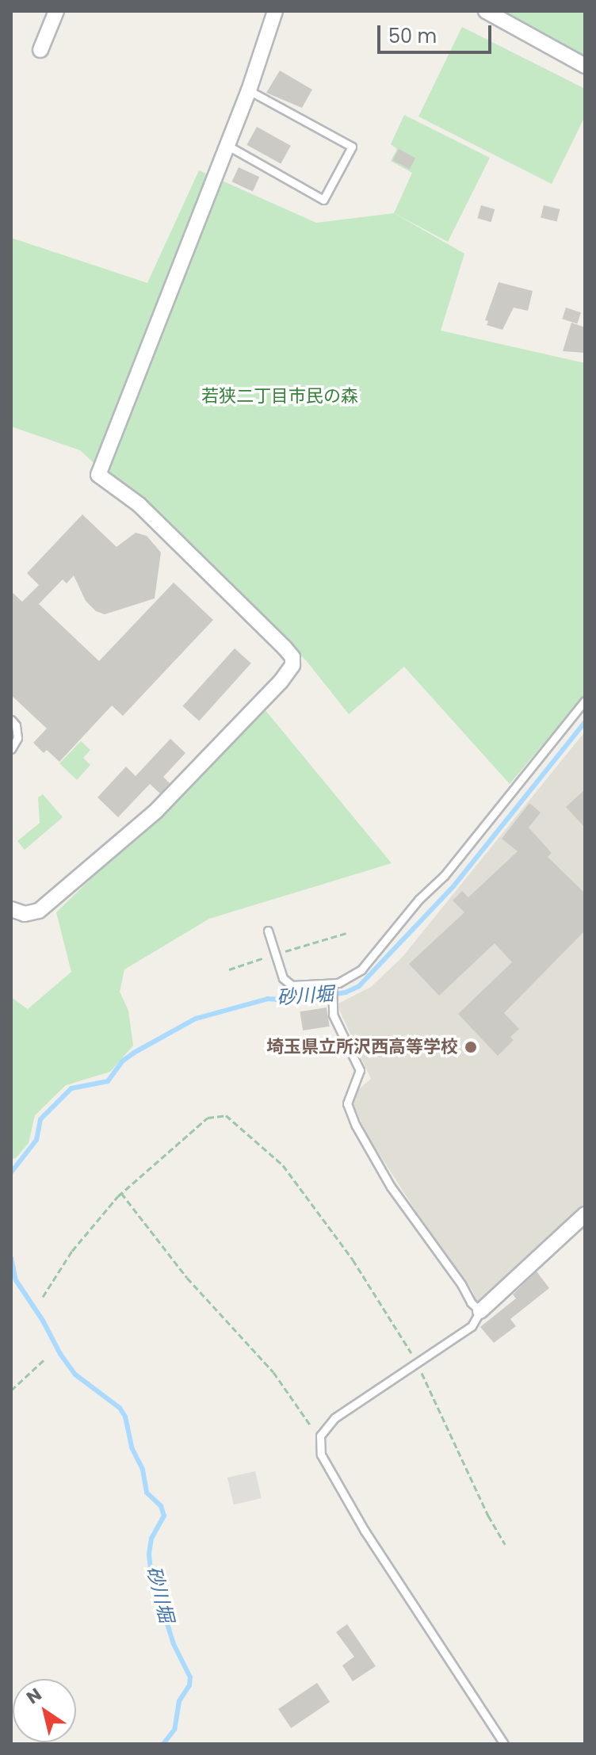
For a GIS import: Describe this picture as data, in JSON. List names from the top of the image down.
{
  "water": ["砂川堀"],
  "parks": ["若狭二丁目市民の森"],
  "places": ["埼玉県立所沢西高等学校"],
  "scale_bar": "50 m",
  "north": "top left"
}
